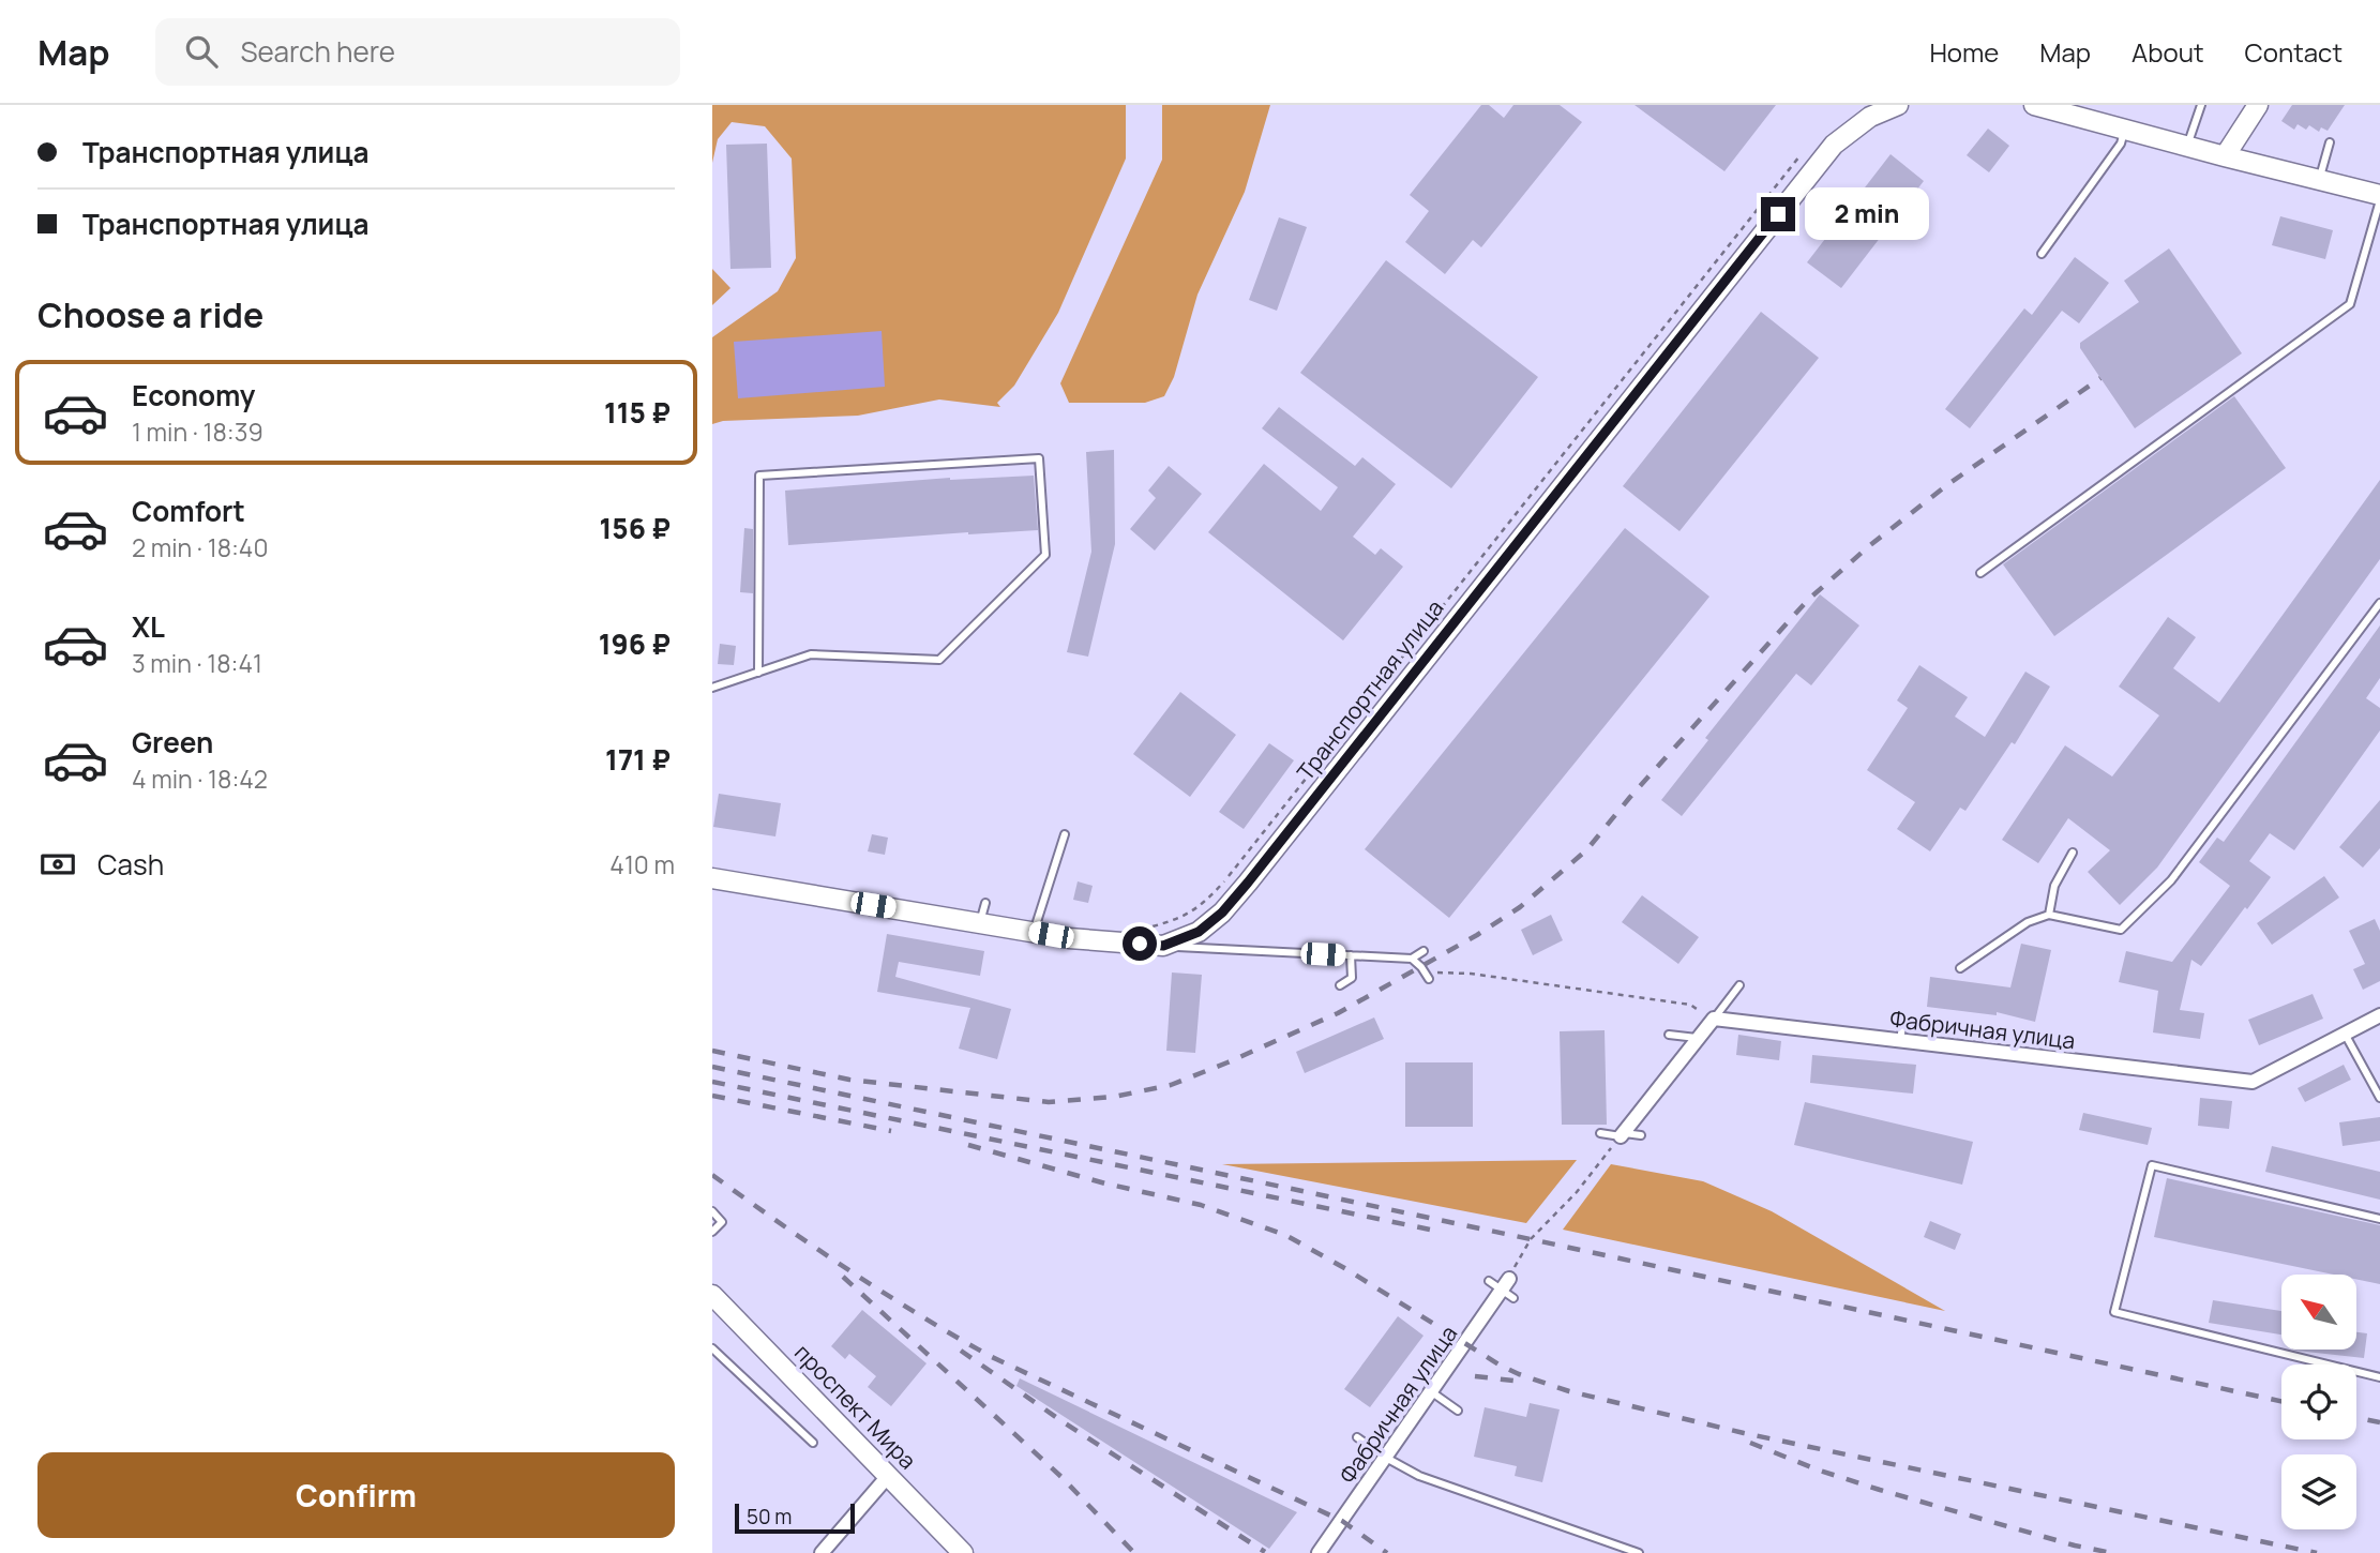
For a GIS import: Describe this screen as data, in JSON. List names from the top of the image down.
{
  "streets": {
    "street": ["Транспортная улица", "Фабричная улица", "проспект Мира"]
  },
  "scale_bar": "50 m",
  "north": "top left",
  "page": {
    "header": "Map",
    "search": "Search here",
    "nav": [
      "Home",
      "Map",
      "About",
      "Contact"
    ],
    "banner": ["Транспортная улица", "Транспортная улица"],
    "bubble": "2 min",
    "heading": "Choose a ride",
    "list": [
      {
        "name": "Economy",
        "note": "1 min · 18:39",
        "value": "115 ₽"
      },
      {
        "name": "Comfort",
        "note": "2 min · 18:40",
        "value": "156 ₽"
      },
      {
        "name": "XL",
        "note": "3 min · 18:41",
        "value": "196 ₽"
      },
      {
        "name": "Green",
        "note": "4 min · 18:42",
        "value": "171 ₽"
      }
    ],
    "pay": ["Cash", "410 m"],
    "buttons": "Confirm",
    "scale": "50 m"
  }
}
